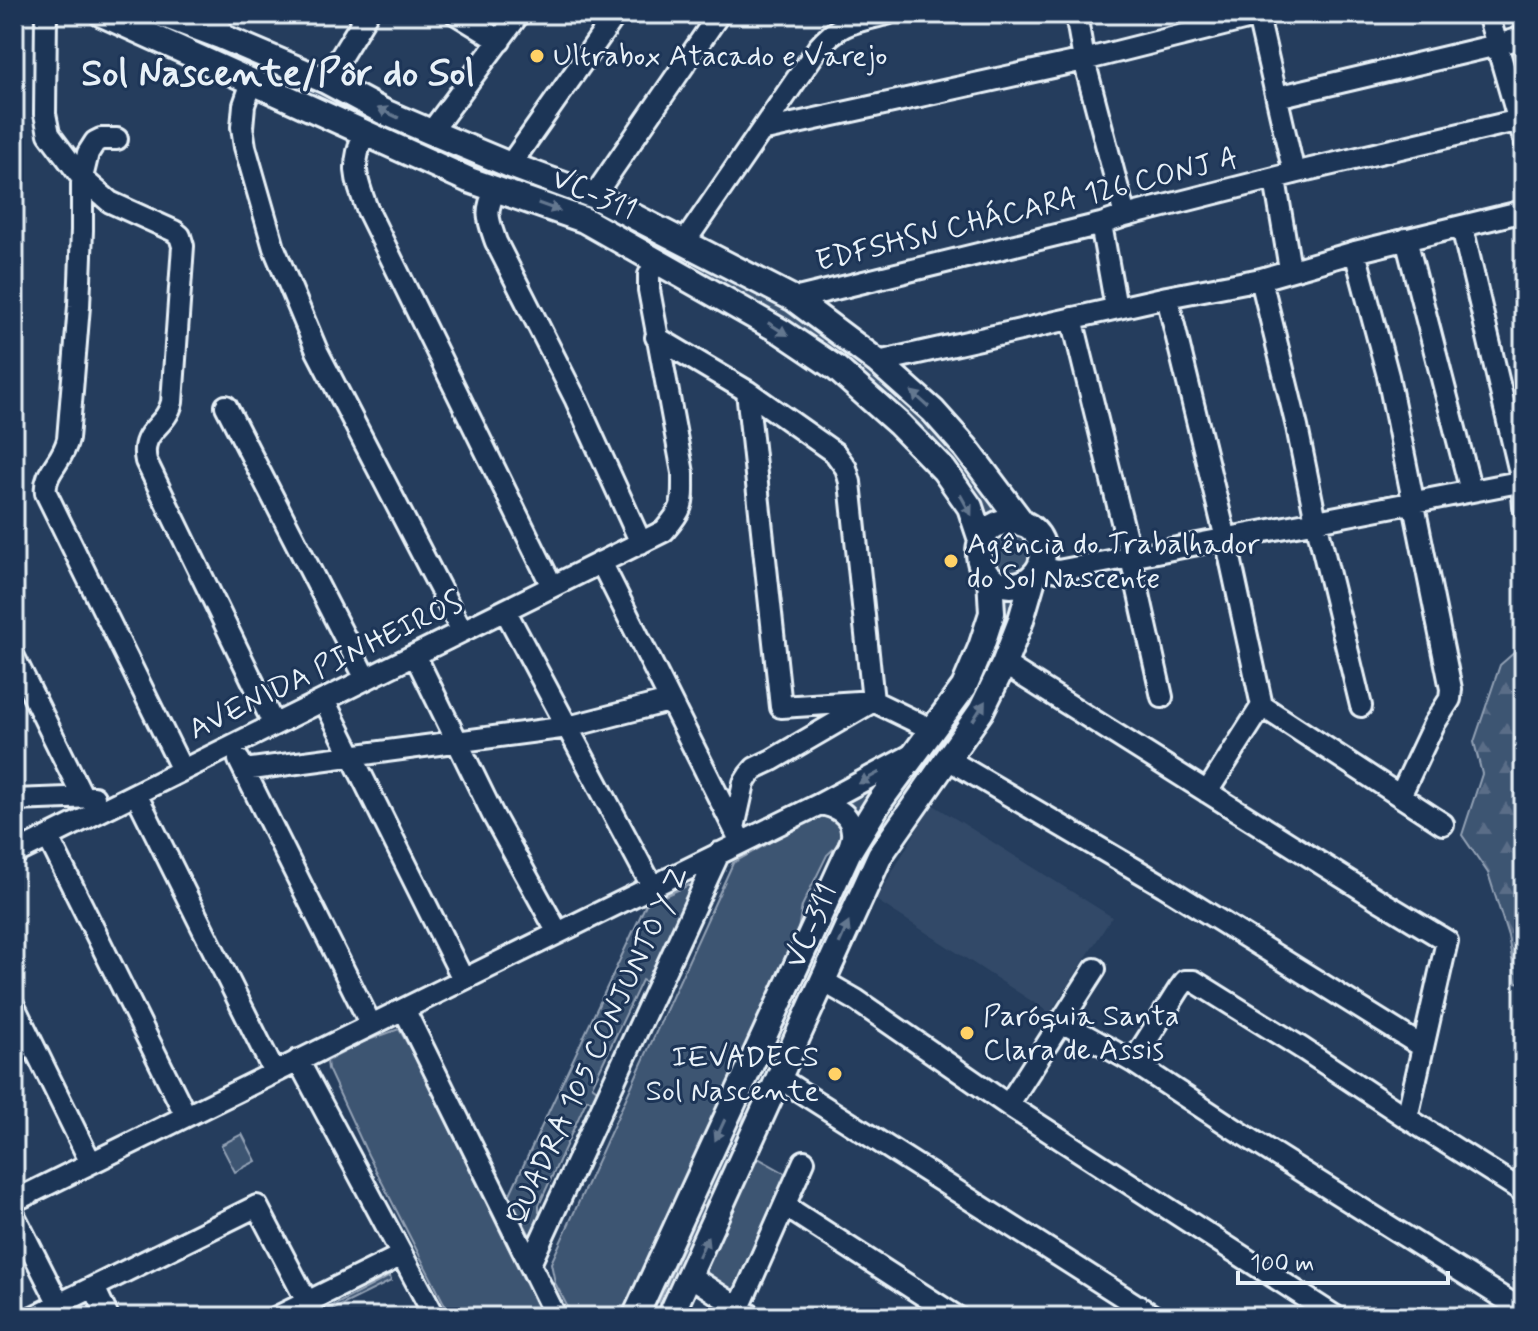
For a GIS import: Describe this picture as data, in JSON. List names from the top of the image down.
{
  "streets": {
    "main road": ["VC-311"],
    "street": ["EDFSHSN CHÁCARA 126 CONJ A", "AVENIDA PINHEIROS", "QUADRA 105 CONJUNTO Y Z"]
  },
  "crossings": [
    ["VC-311", "EDFSHSN CHÁCARA 126 CONJ A"]
  ],
  "districts": ["Sol Nascente/Pôr do Sol"],
  "places": [
    "Ultrabox Atacado e Varejo",
    "Agência do Trabalhador do Sol Nascente",
    "Paróquia Santa Clara de Assis",
    "IEVADECS Sol Nascente"
  ],
  "scale_bar": "100 m"
}
